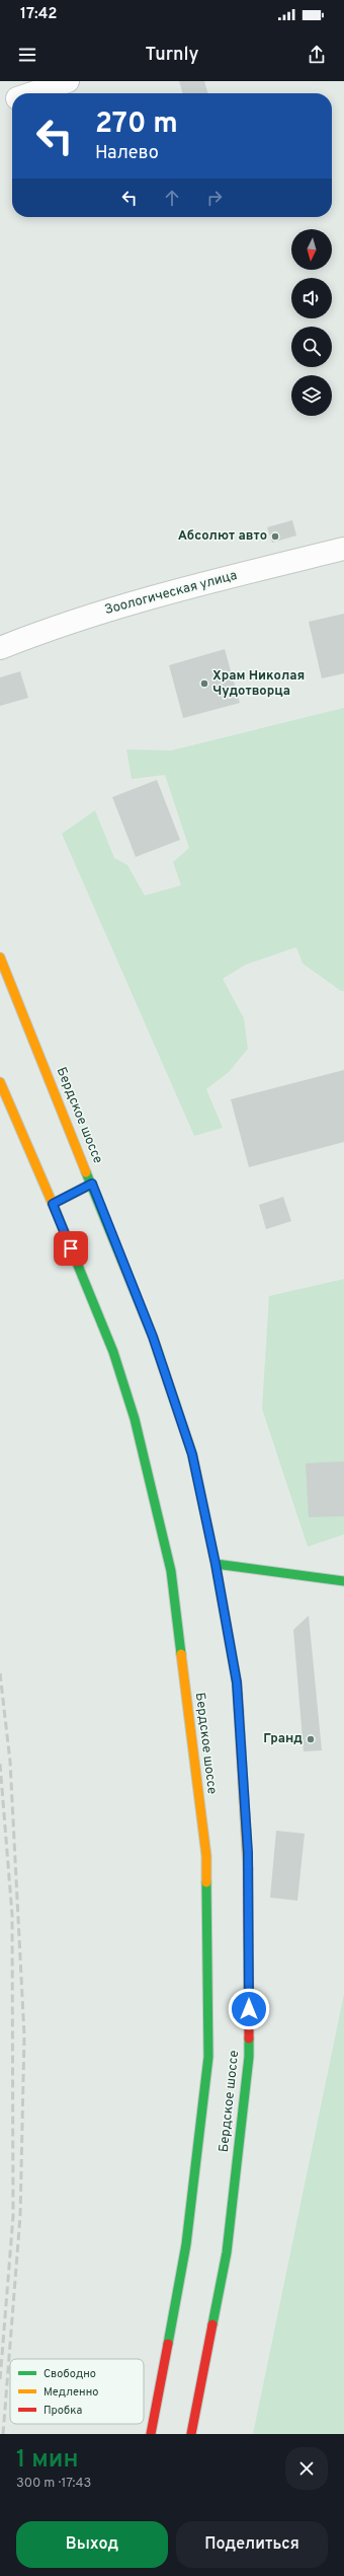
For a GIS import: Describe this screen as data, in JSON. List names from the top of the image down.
{
  "streets": {
    "main road": ["Бердское шоссе"],
    "street": ["Зоологическая улица"]
  },
  "places": ["Абсолют авто", "Храм Николая Чудотворца", "Гранд"],
  "legend": ["Свободно", "Медленно", "Пробка"],
  "north": "bottom",
  "page": {
    "status": "17:42",
    "header": "Turnly",
    "turn": ["270 m", "Налево"],
    "heading": ["1 мин", "300 m · 17:43"],
    "buttons": ["Выход", "Поделиться"]
  }
}
